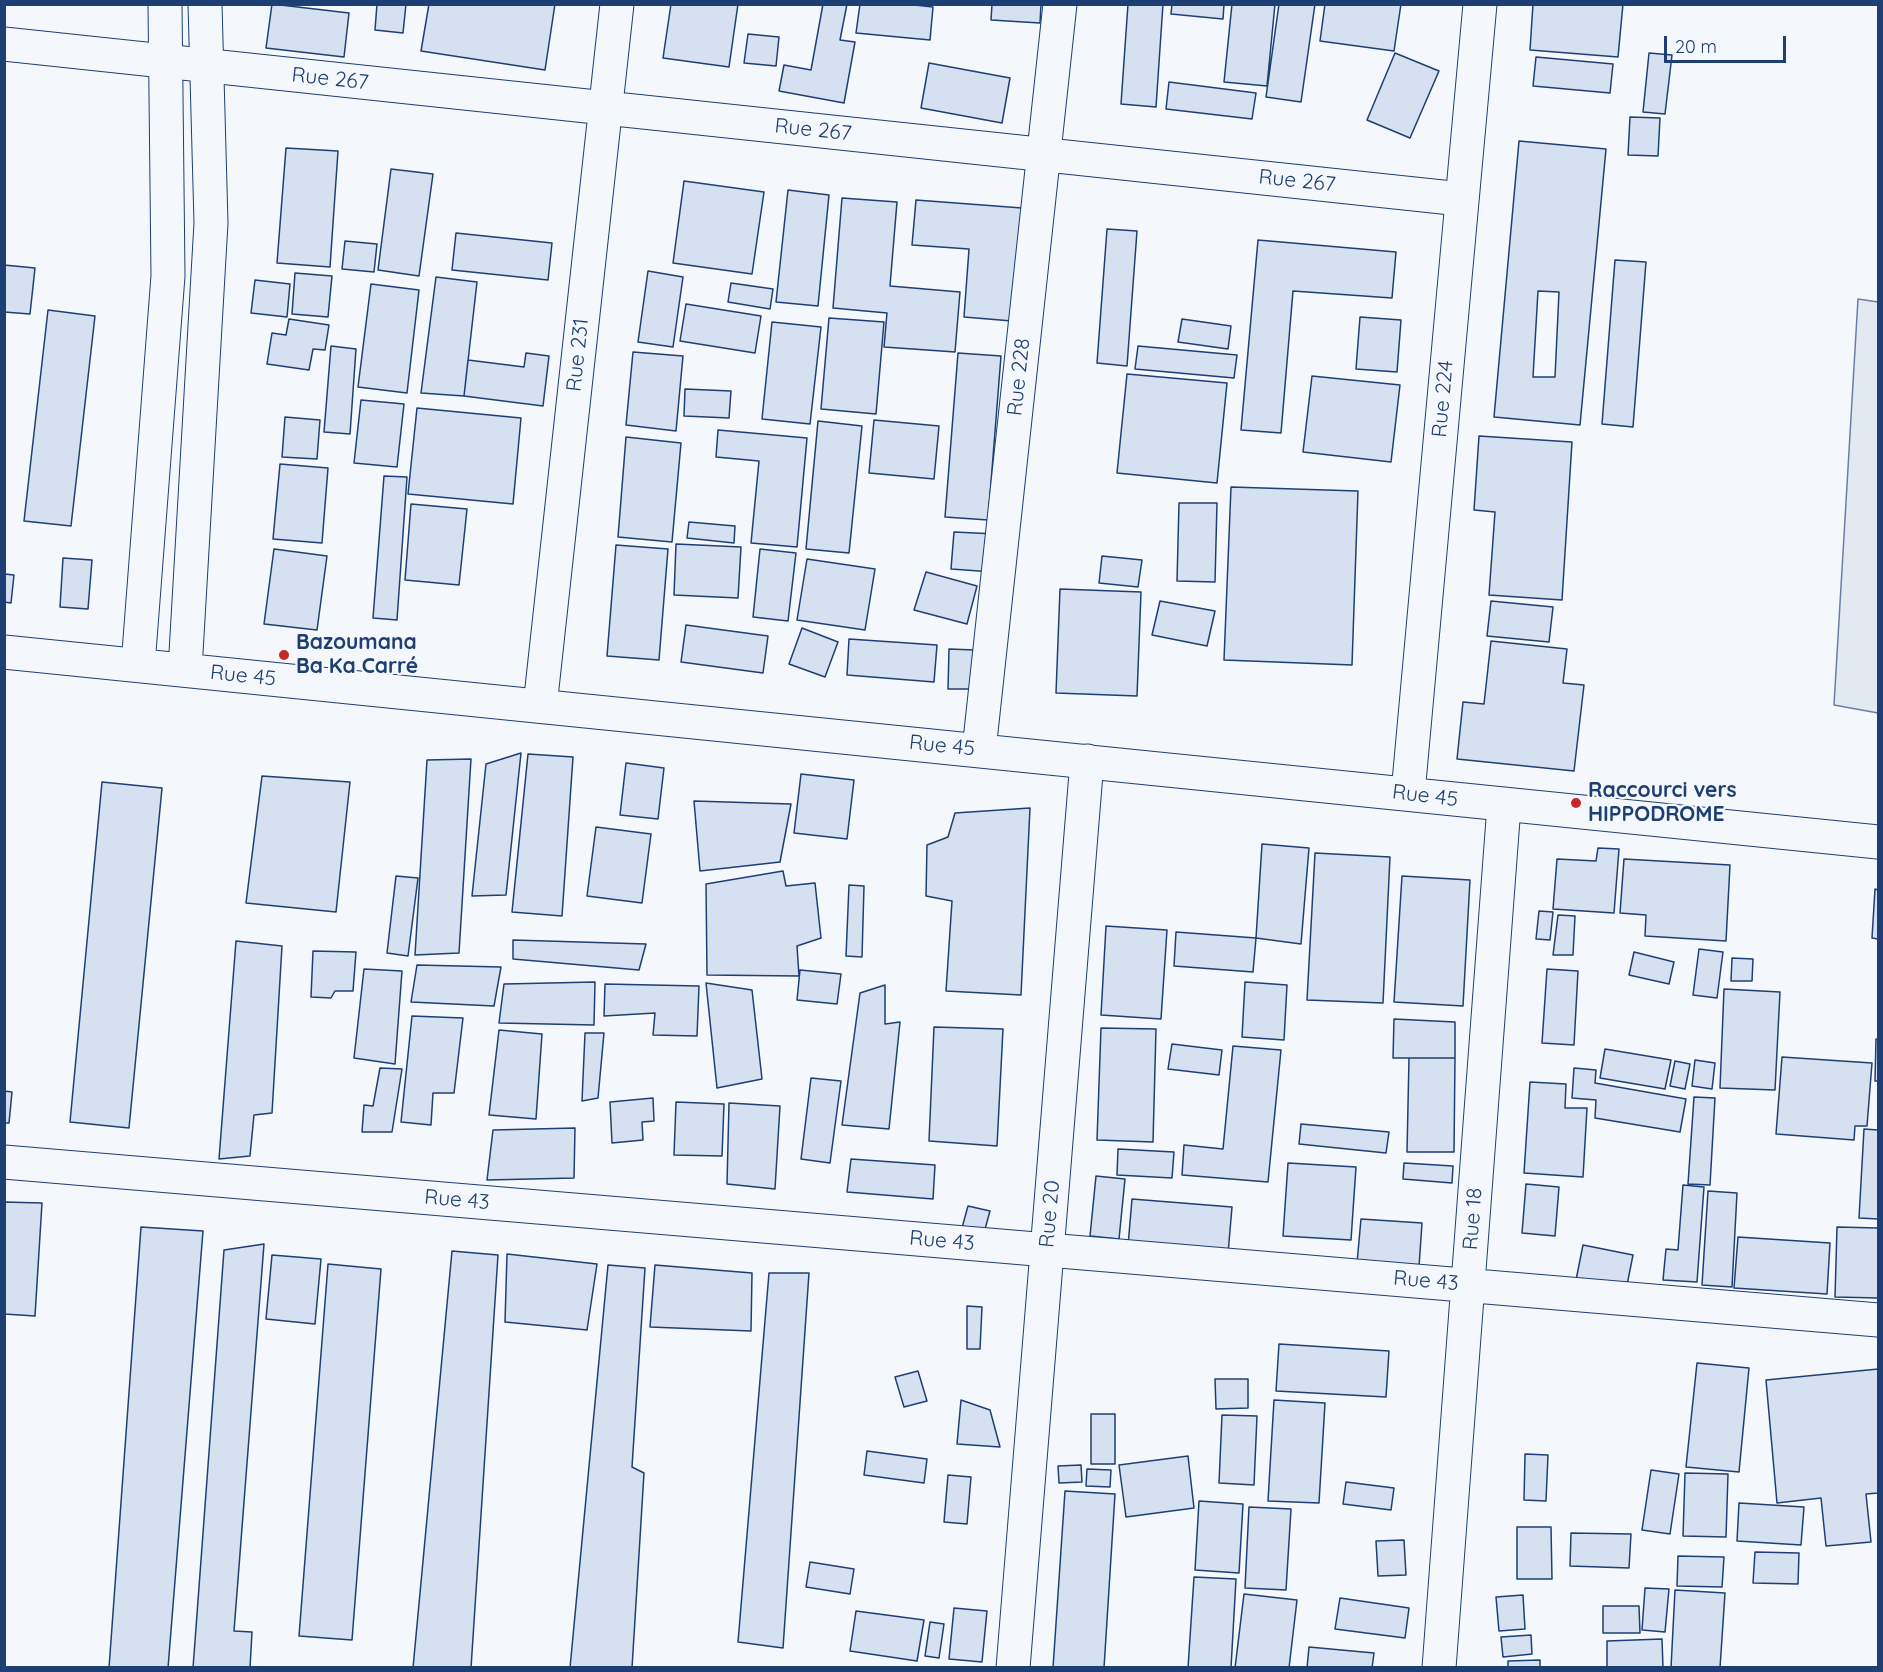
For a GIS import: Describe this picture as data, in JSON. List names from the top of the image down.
{
  "streets": {
    "street": [
      "Rue 267",
      "Rue 231",
      "Rue 228",
      "Rue 224",
      "Rue 45",
      "Rue 43",
      "Rue 20",
      "Rue 18"
    ]
  },
  "crossings": [
    ["Rue 267", "Rue 231"],
    ["Rue 267", "Rue 228"],
    ["Rue 267", "Rue 224"],
    ["Rue 231", "Rue 45"],
    ["Rue 228", "Rue 45"],
    ["Rue 224", "Rue 45"],
    ["Rue 45", "Rue 20"],
    ["Rue 45", "Rue 18"],
    ["Rue 43", "Rue 20"],
    ["Rue 43", "Rue 18"]
  ],
  "places": ["Bazoumana Ba Ka Carré", "Raccourci vers HIPPODROME"],
  "scale_bar": "20 m"
}
